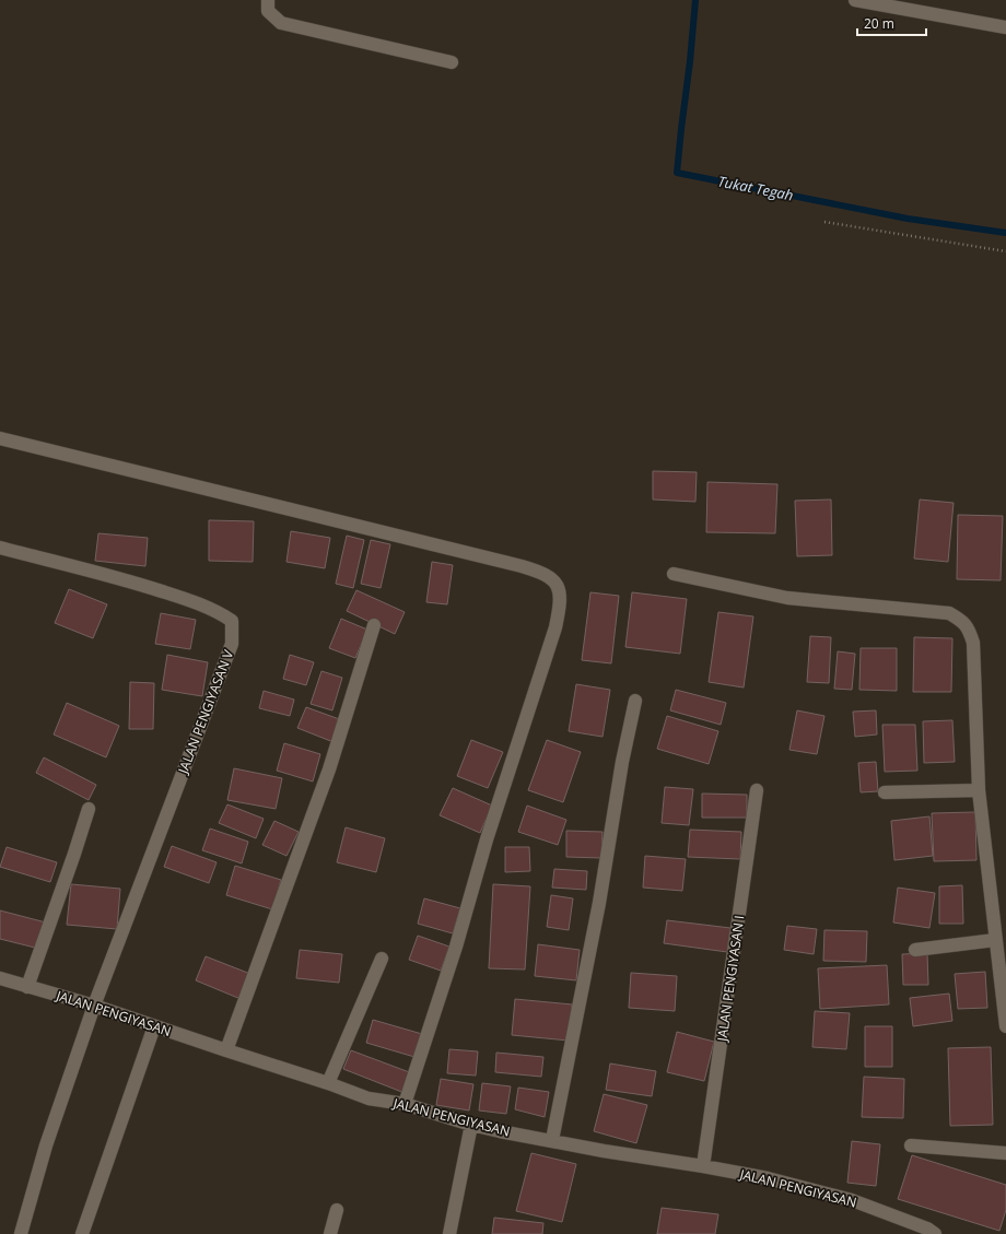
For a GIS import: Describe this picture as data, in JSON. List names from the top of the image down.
{
  "streets": {
    "street": ["JALAN PENGIYASAN V", "JALAN PENGIYASAN I", "JALAN PENGIYASAN"]
  },
  "crossings": [
    ["JALAN PENGIYASAN V", "JALAN PENGIYASAN"],
    ["JALAN PENGIYASAN I", "JALAN PENGIYASAN"]
  ],
  "water": ["Tukat Tegah"],
  "scale_bar": "20 m"
}
